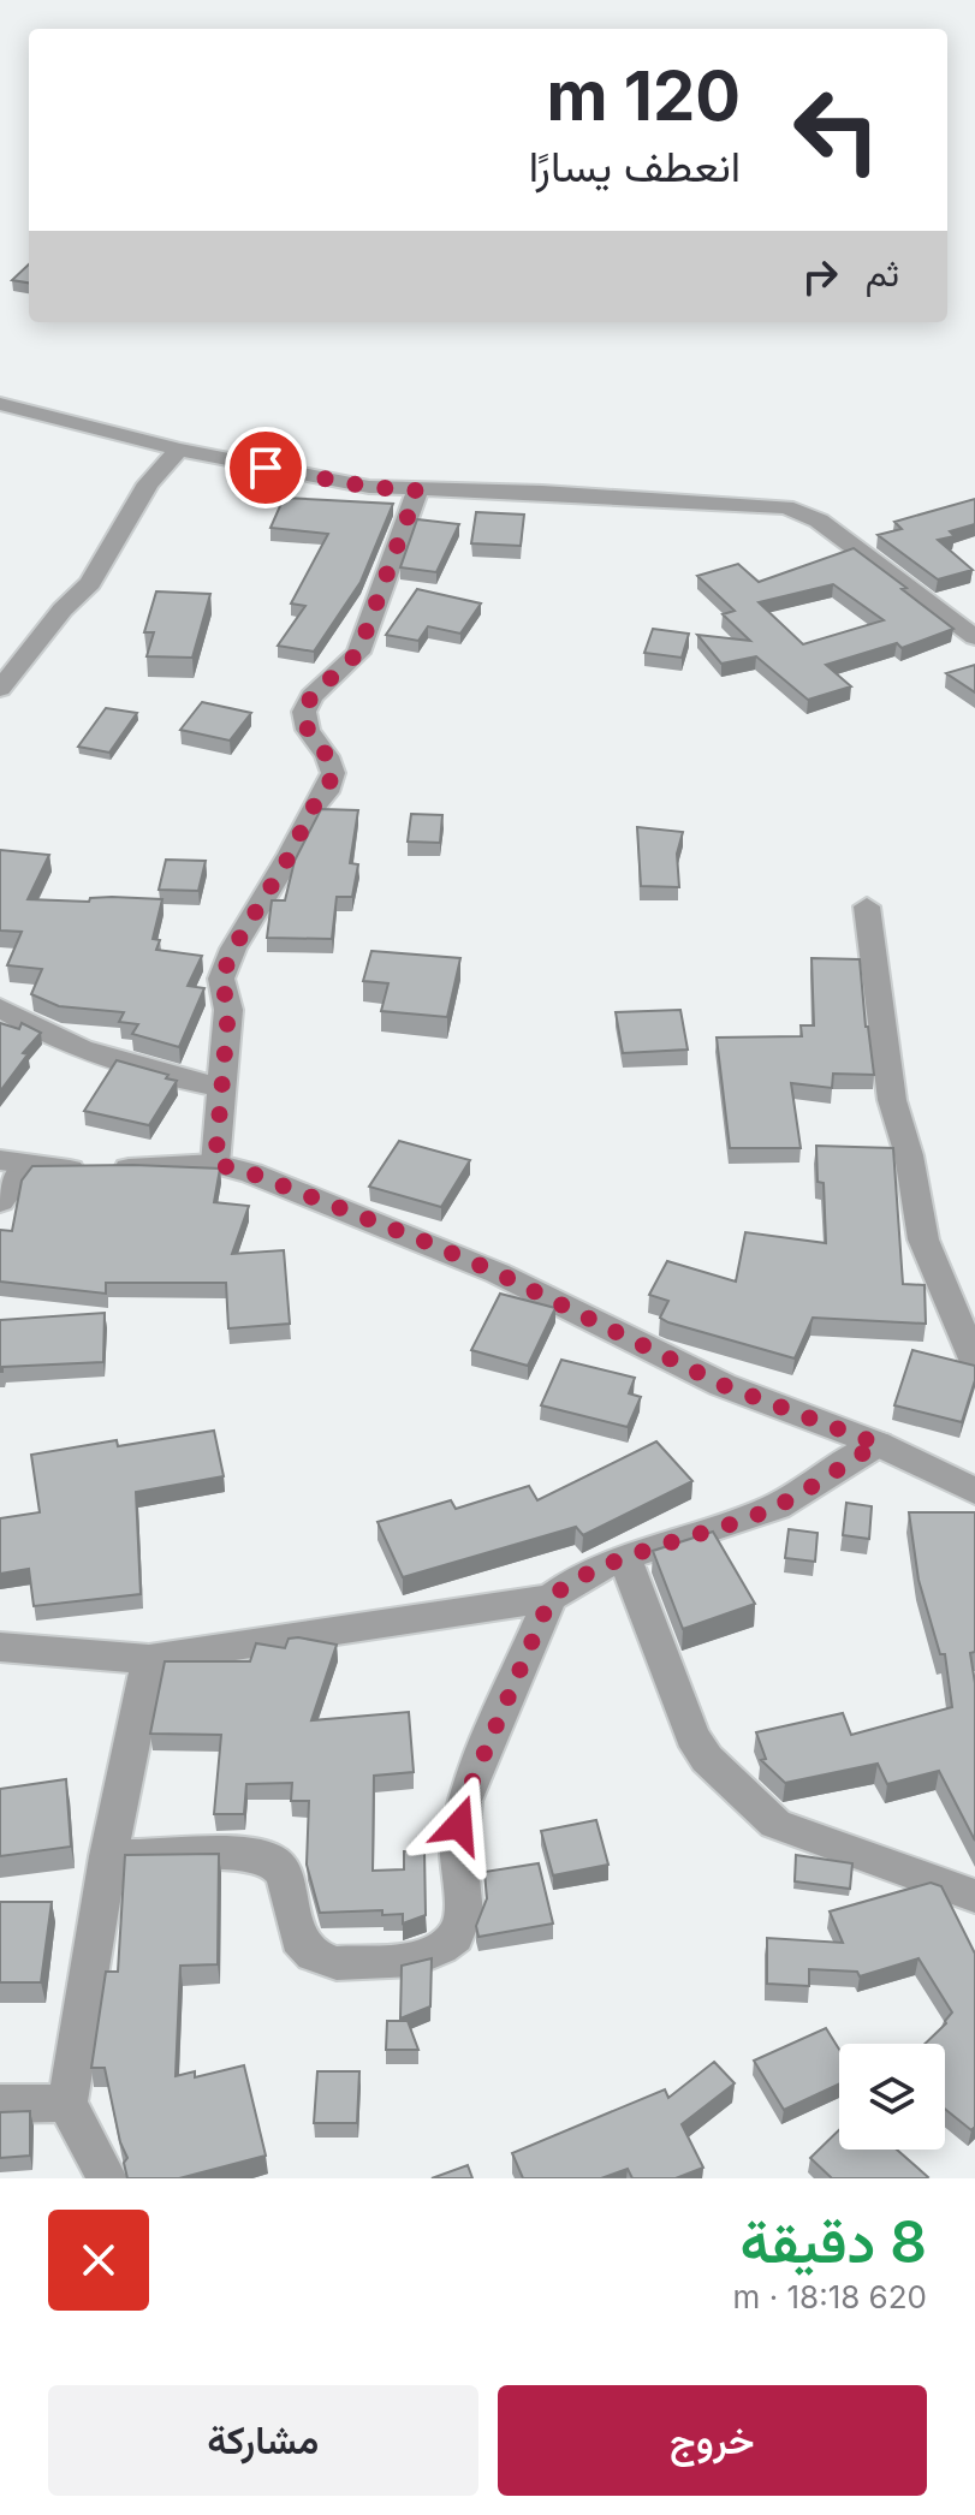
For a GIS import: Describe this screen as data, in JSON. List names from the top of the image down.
{
  "page": {
    "turn": ["120 m", "انعطف يسارًا"],
    "then": "ثم",
    "heading": ["8 دقيقة", "620 m · 18:18"],
    "buttons": ["خروج", "مشاركة"]
  }
}
